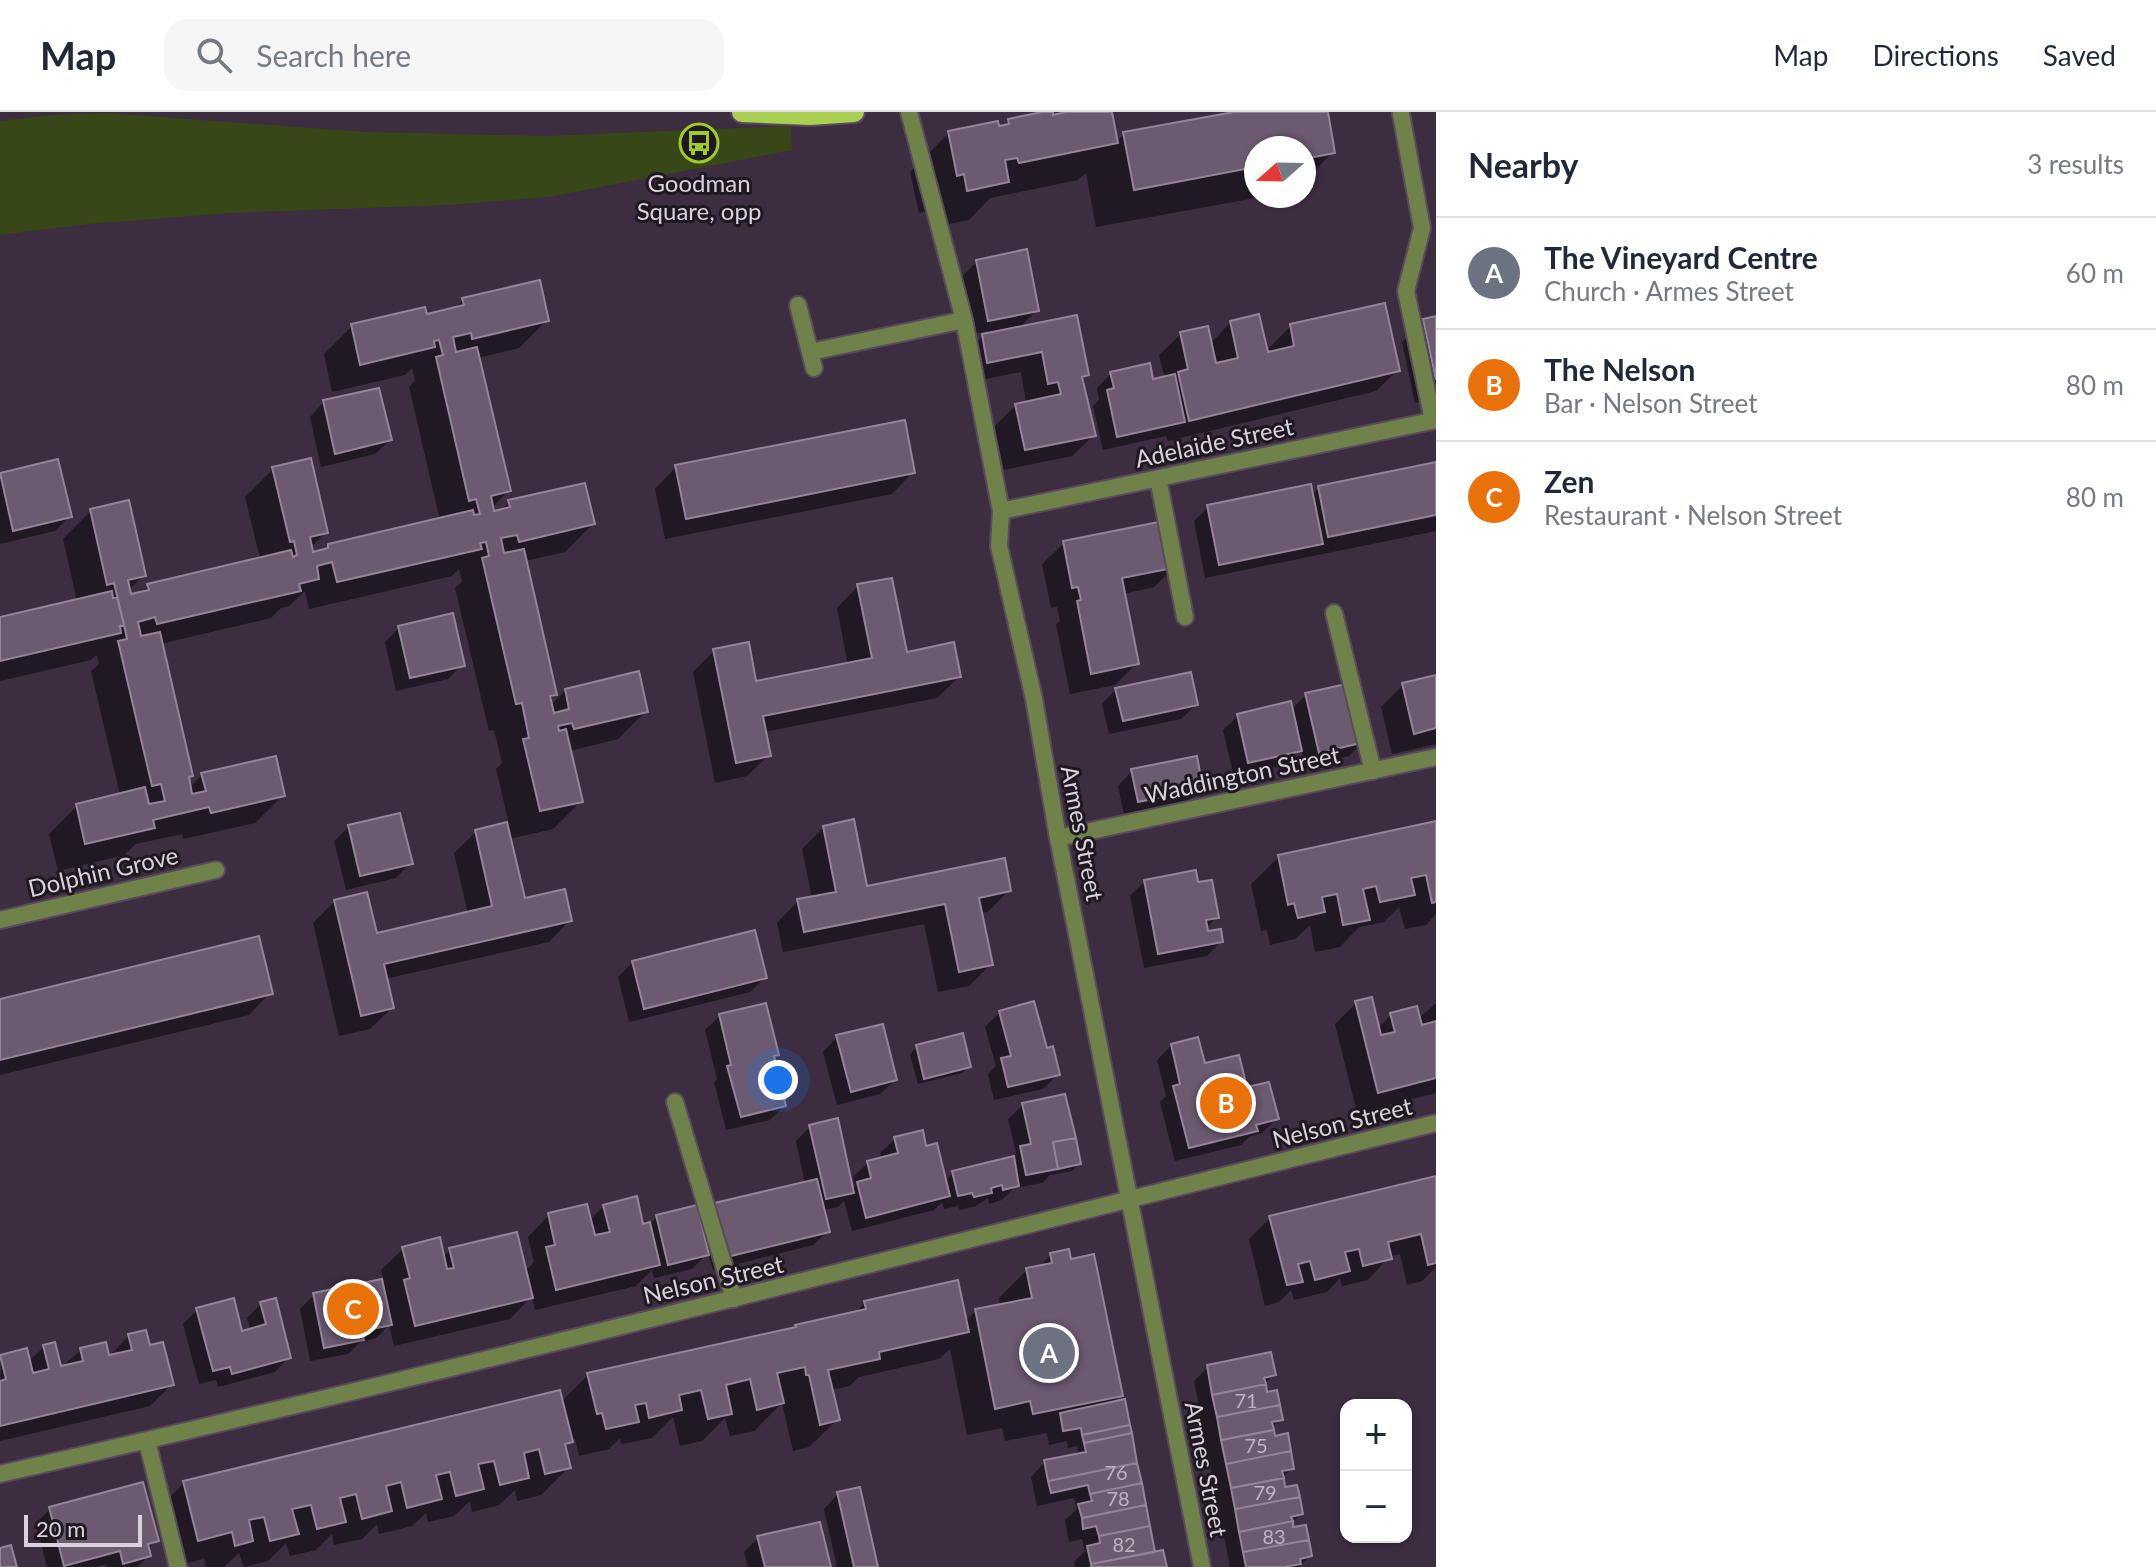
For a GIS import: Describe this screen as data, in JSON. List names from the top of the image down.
{
  "streets": {
    "street": [
      "Adelaide Street",
      "Waddington Street",
      "Armes Street",
      "Dolphin Grove",
      "Nelson Street"
    ]
  },
  "crossings": [
    ["Adelaide Street", "Armes Street"],
    ["Waddington Street", "Armes Street"],
    ["Armes Street", "Nelson Street"]
  ],
  "places": {
    "bus stop": ["Goodman Square, opp"]
  },
  "house_numbers": [
    "71",
    "75",
    "76",
    "79",
    "78",
    "83",
    "82"
  ],
  "scale_bar": "20 m",
  "north": "left",
  "page": {
    "header": "Map",
    "search": "Search here",
    "nav": ["Map", "Directions", "Saved"],
    "heading": ["Nearby", "3 results"],
    "list": [
      {
        "mark": "A",
        "name": "The Vineyard Centre",
        "note": "Church · Armes Street",
        "value": "60 m"
      },
      {
        "mark": "B",
        "name": "The Nelson",
        "note": "Bar · Nelson Street",
        "value": "80 m"
      },
      {
        "mark": "C",
        "name": "Zen",
        "note": "Restaurant · Nelson Street",
        "value": "80 m"
      }
    ],
    "pins": ["B", "C", "A"],
    "map_buttons": ["+", "−"],
    "scale": "20 m"
  }
}
